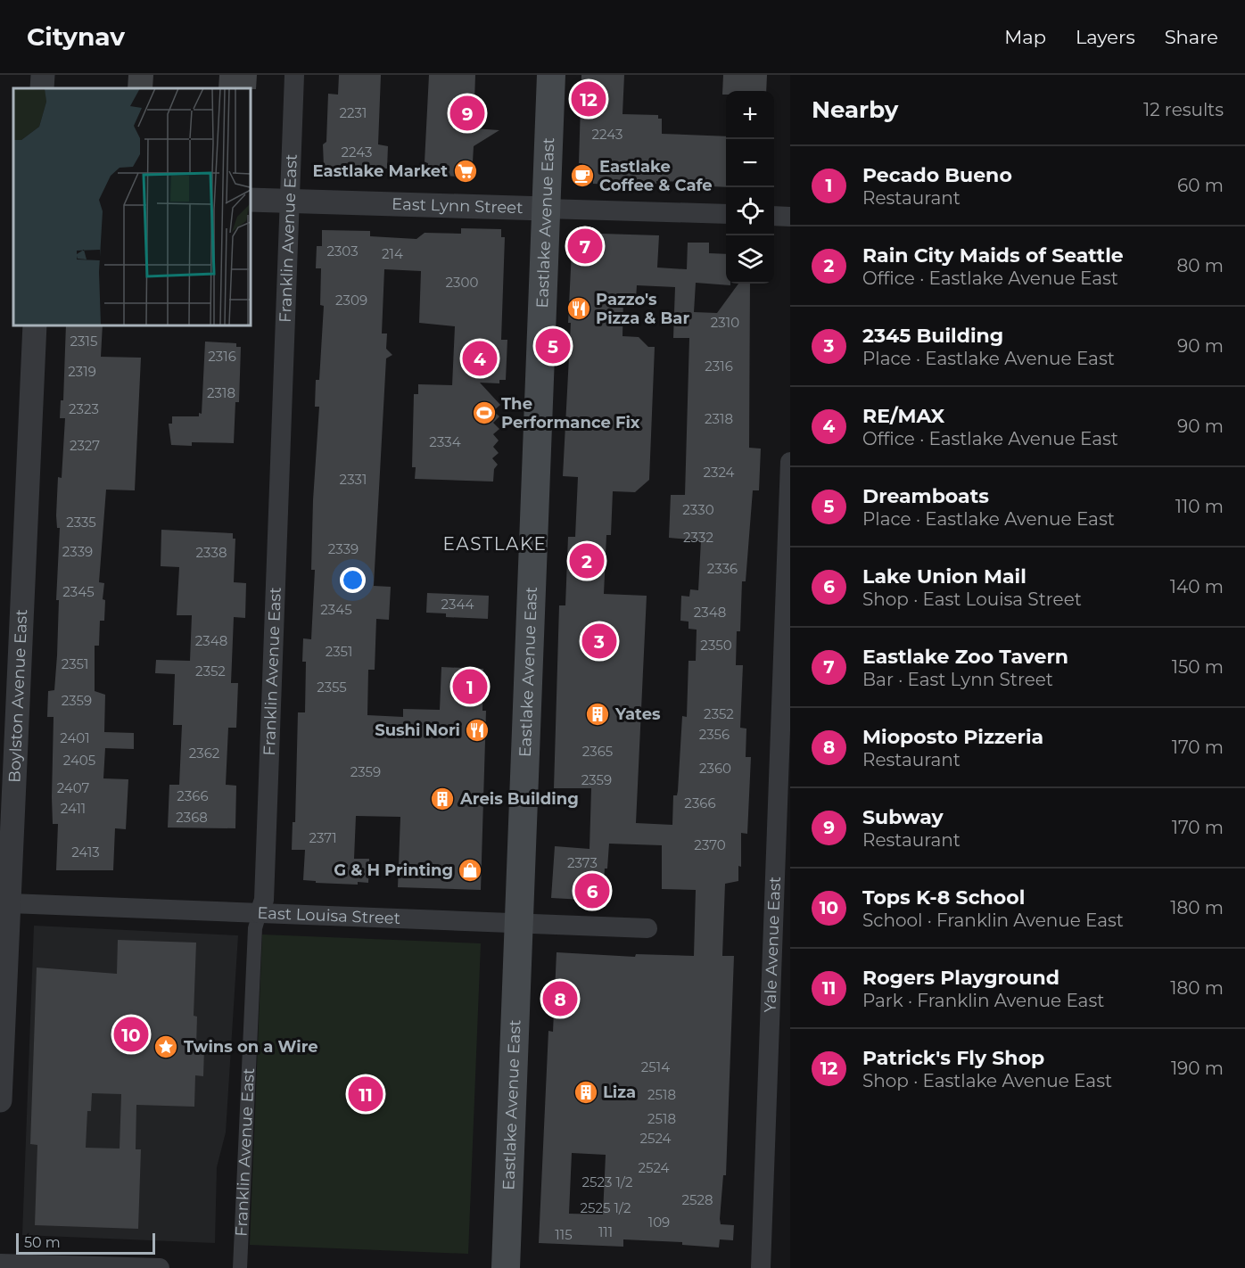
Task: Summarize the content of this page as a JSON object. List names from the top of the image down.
{
  "streets": {
    "main road": ["Eastlake Avenue East"],
    "street": [
      "East Lynn Street",
      "Franklin Avenue East",
      "Boylston Avenue East",
      "East Louisa Street",
      "Yale Avenue East"
    ]
  },
  "crossings": [
    ["East Lynn Street", "Eastlake Avenue East"],
    ["East Lynn Street", "Franklin Avenue East"],
    ["Eastlake Avenue East", "East Louisa Street"],
    ["Franklin Avenue East", "East Louisa Street"],
    ["Boylston Avenue East", "East Louisa Street"]
  ],
  "districts": ["EASTLAKE"],
  "places": {
    "supermarket": ["Eastlake Market"],
    "cafe": ["Eastlake Coffee & Cafe"],
    "restaurant": ["Pazzo's Pizza & Bar", "Sushi Nori"],
    "sports": ["The Performance Fix"],
    "building": ["Yates", "Areis Building", "Liza"],
    "shop": ["G & H Printing"],
    "place": ["Twins on a Wire"]
  },
  "house_numbers": [
    "2231",
    "2243",
    "2243",
    "2303",
    "214",
    "2300",
    "2309",
    "2310",
    "2315",
    "2316",
    "2316",
    "2319",
    "2318",
    "2323",
    "2318",
    "2334",
    "2327",
    "2324",
    "2331",
    "2330",
    "2335",
    "2332",
    "2339",
    "2339",
    "2338",
    "2336",
    "2345",
    "2344",
    "2345",
    "2348",
    "2348",
    "2350",
    "2351",
    "2351",
    "2352",
    "2355",
    "2359",
    "2352",
    "2356",
    "2401",
    "2365",
    "2362",
    "2405",
    "2360",
    "2359",
    "2359",
    "2407",
    "2366",
    "2366",
    "2411",
    "2368",
    "2371",
    "2370",
    "2413",
    "2373",
    "2514",
    "2518",
    "2518",
    "2524",
    "2524",
    "2523 1/2",
    "2528",
    "2525 1/2",
    "109",
    "111",
    "115"
  ],
  "scale_bar": "50 m",
  "page": {
    "header": "Citynav",
    "nav": ["Map", "Layers", "Share"],
    "heading": ["Nearby", "12 results"],
    "pins": [
      "12",
      "9",
      "7",
      "5",
      "4",
      "2",
      "3",
      "1",
      "6",
      "8",
      "10",
      "11"
    ],
    "map_buttons": ["+", "−"],
    "list": [
      {
        "mark": "1",
        "name": "Pecado Bueno",
        "note": "Restaurant",
        "value": "60 m"
      },
      {
        "mark": "2",
        "name": "Rain City Maids of Seattle",
        "note": "Office · Eastlake Avenue East",
        "value": "80 m"
      },
      {
        "mark": "3",
        "name": "2345 Building",
        "note": "Place · Eastlake Avenue East",
        "value": "90 m"
      },
      {
        "mark": "4",
        "name": "RE/MAX",
        "note": "Office · Eastlake Avenue East",
        "value": "90 m"
      },
      {
        "mark": "5",
        "name": "Dreamboats",
        "note": "Place · Eastlake Avenue East",
        "value": "110 m"
      },
      {
        "mark": "6",
        "name": "Lake Union Mail",
        "note": "Shop · East Louisa Street",
        "value": "140 m"
      },
      {
        "mark": "7",
        "name": "Eastlake Zoo Tavern",
        "note": "Bar · East Lynn Street",
        "value": "150 m"
      },
      {
        "mark": "8",
        "name": "Mioposto Pizzeria",
        "note": "Restaurant",
        "value": "170 m"
      },
      {
        "mark": "9",
        "name": "Subway",
        "note": "Restaurant",
        "value": "170 m"
      },
      {
        "mark": "10",
        "name": "Tops K-8 School",
        "note": "School · Franklin Avenue East",
        "value": "180 m"
      },
      {
        "mark": "11",
        "name": "Rogers Playground",
        "note": "Park · Franklin Avenue East",
        "value": "180 m"
      },
      {
        "mark": "12",
        "name": "Patrick's Fly Shop",
        "note": "Shop · Eastlake Avenue East",
        "value": "190 m"
      }
    ],
    "scale": "50 m"
  }
}
